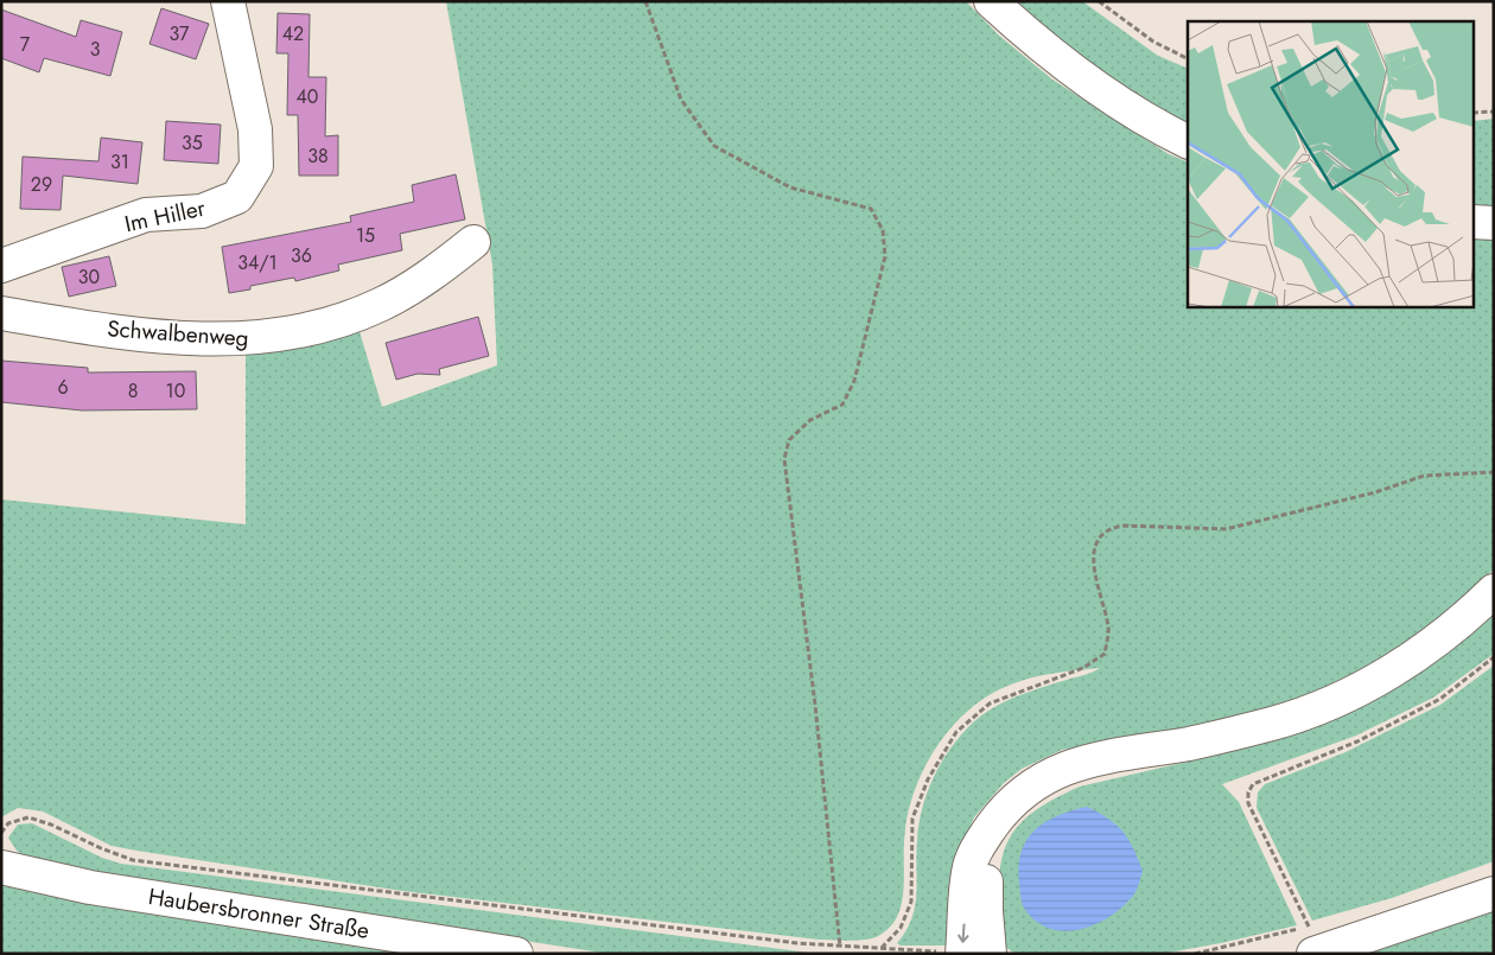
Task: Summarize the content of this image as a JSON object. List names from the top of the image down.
{
  "streets": {
    "main road": ["Im Hiller", "Schwalbenweg", "Haubersbronner Straße"]
  },
  "house_numbers": [
    "37",
    "42",
    "7",
    "3",
    "40",
    "35",
    "38",
    "31",
    "29",
    "15",
    "36",
    "34/1",
    "30",
    "6",
    "8",
    "10"
  ]
}
